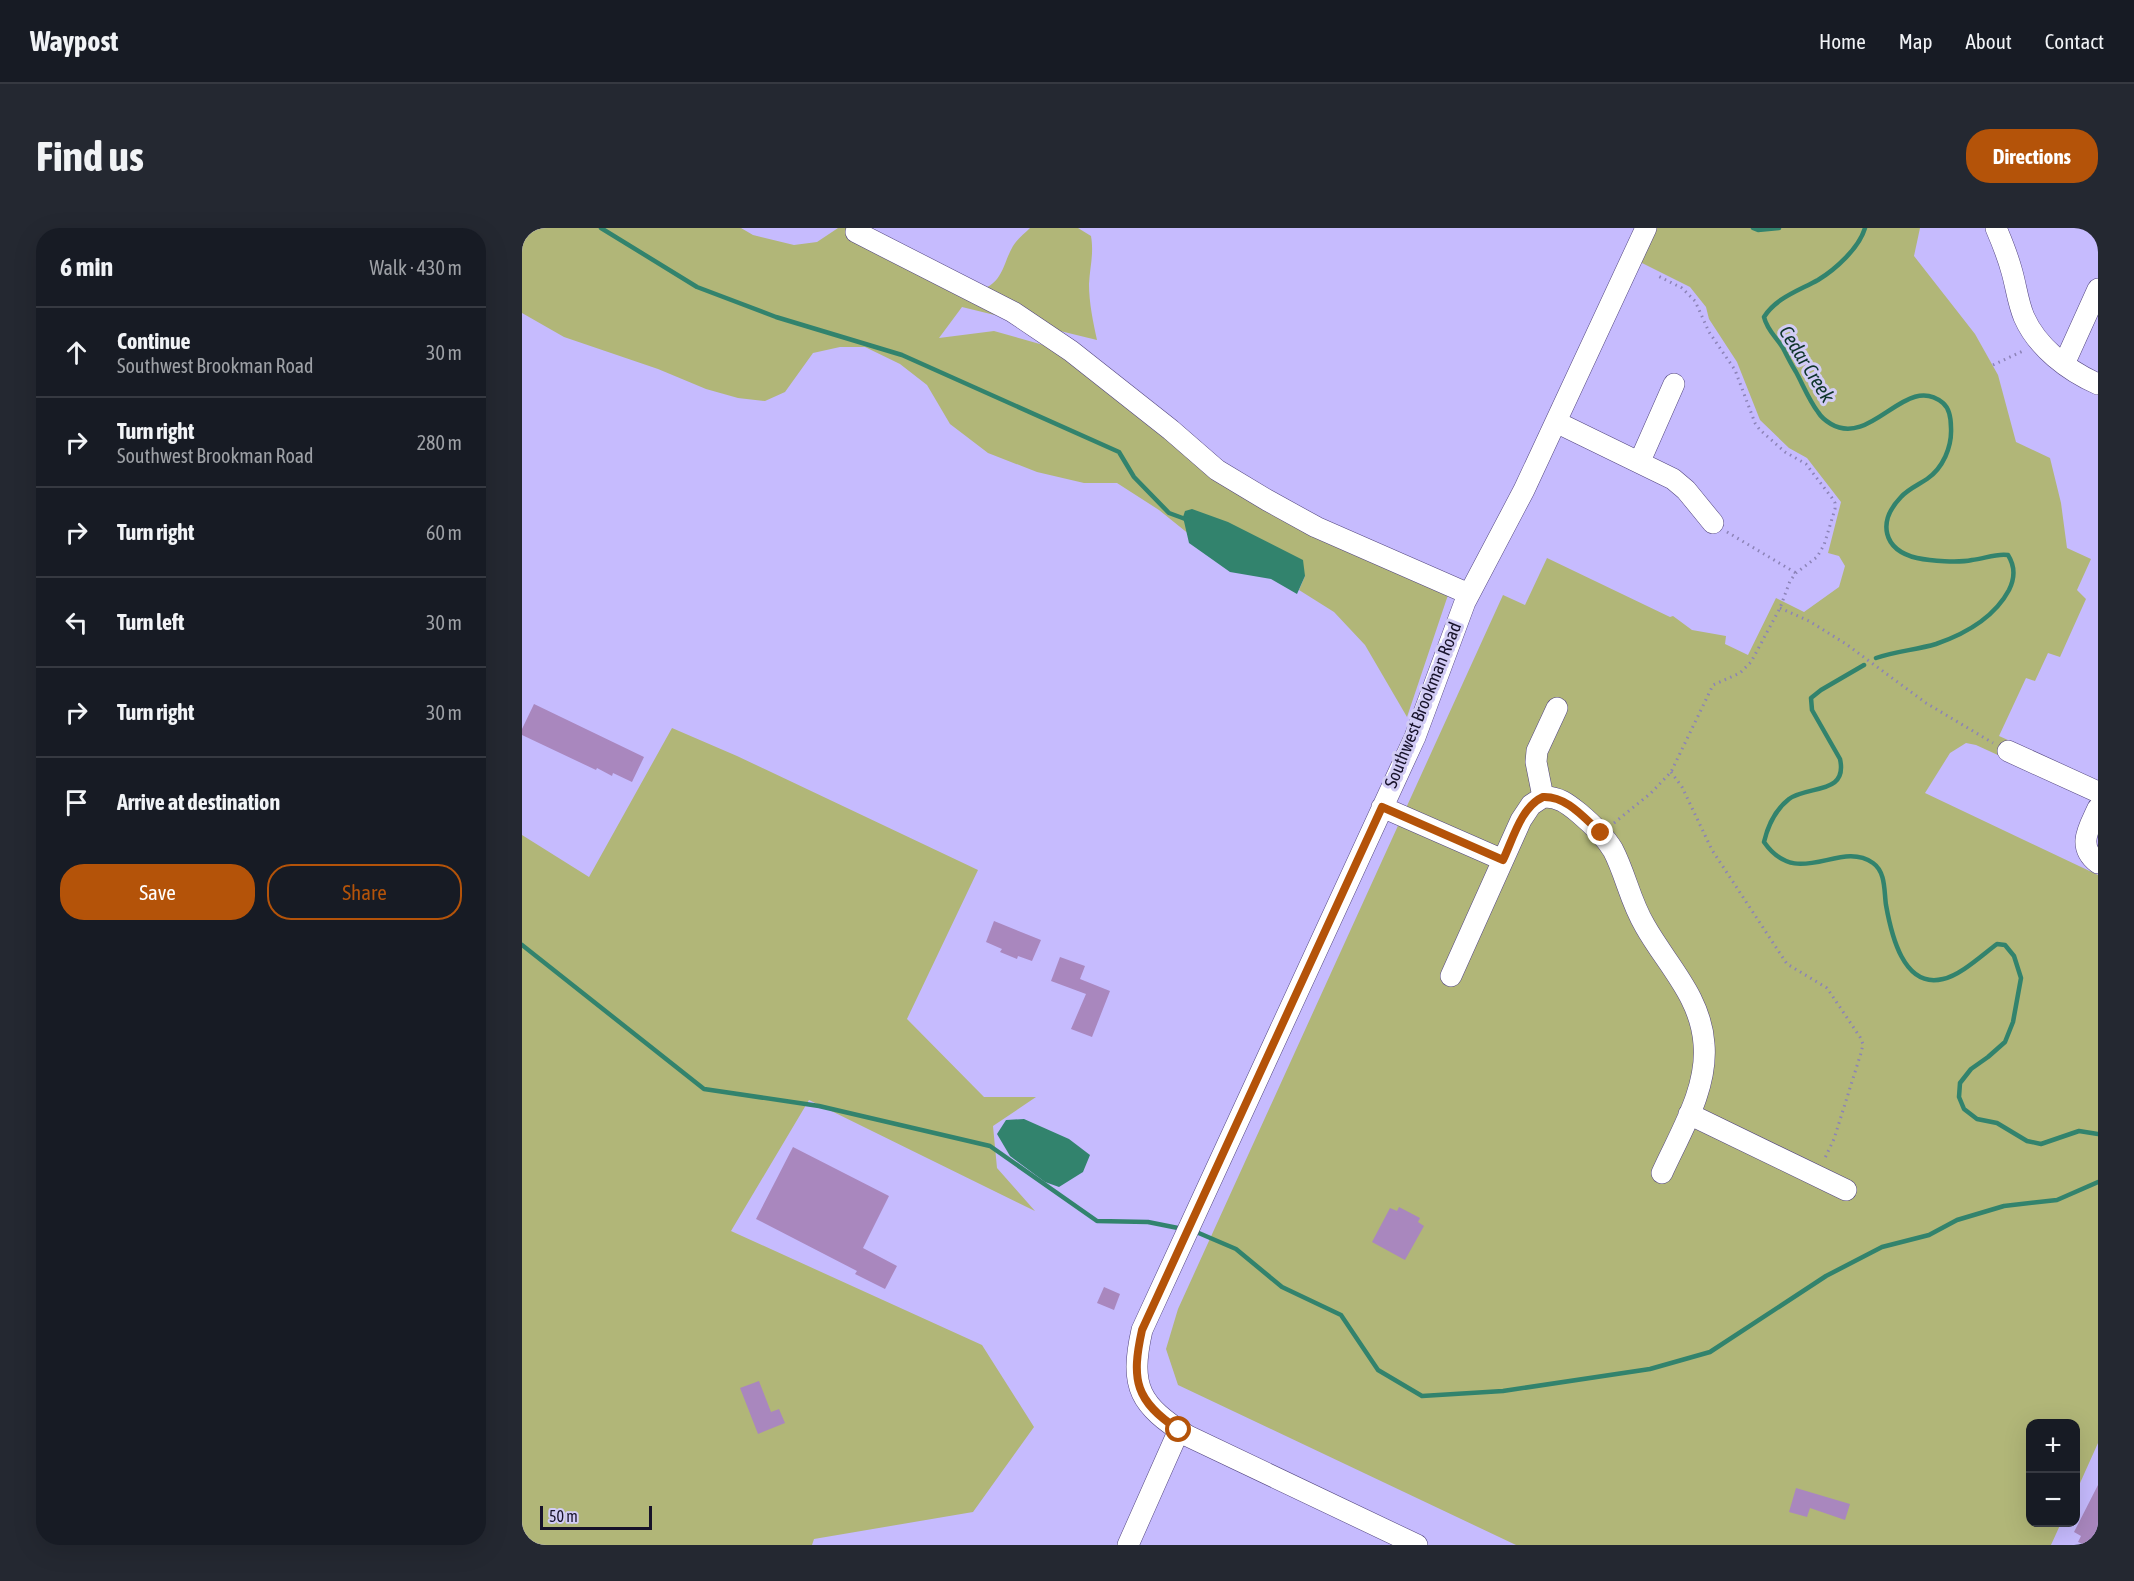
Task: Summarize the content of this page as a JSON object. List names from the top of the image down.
{
  "streets": {
    "street": ["Southwest Brookman Road"]
  },
  "water": ["Cedar Creek"],
  "scale_bar": "50 m",
  "page": {
    "header": "Waypost",
    "nav": [
      "Home",
      "Map",
      "About",
      "Contact"
    ],
    "buttons": [
      "Directions",
      ["Save", "Share"]
    ],
    "title": "Find us",
    "heading": ["6 min", "Walk · 430 m"],
    "list": [
      ["Continue", "Southwest Brookman Road", "30 m"],
      ["Turn right", "Southwest Brookman Road", "280 m"],
      ["Turn right", "60 m"],
      ["Turn left", "30 m"],
      ["Turn right", "30 m"],
      "Arrive at destination"
    ],
    "map_buttons": ["+", "−"],
    "scale": "50 m"
  }
}
